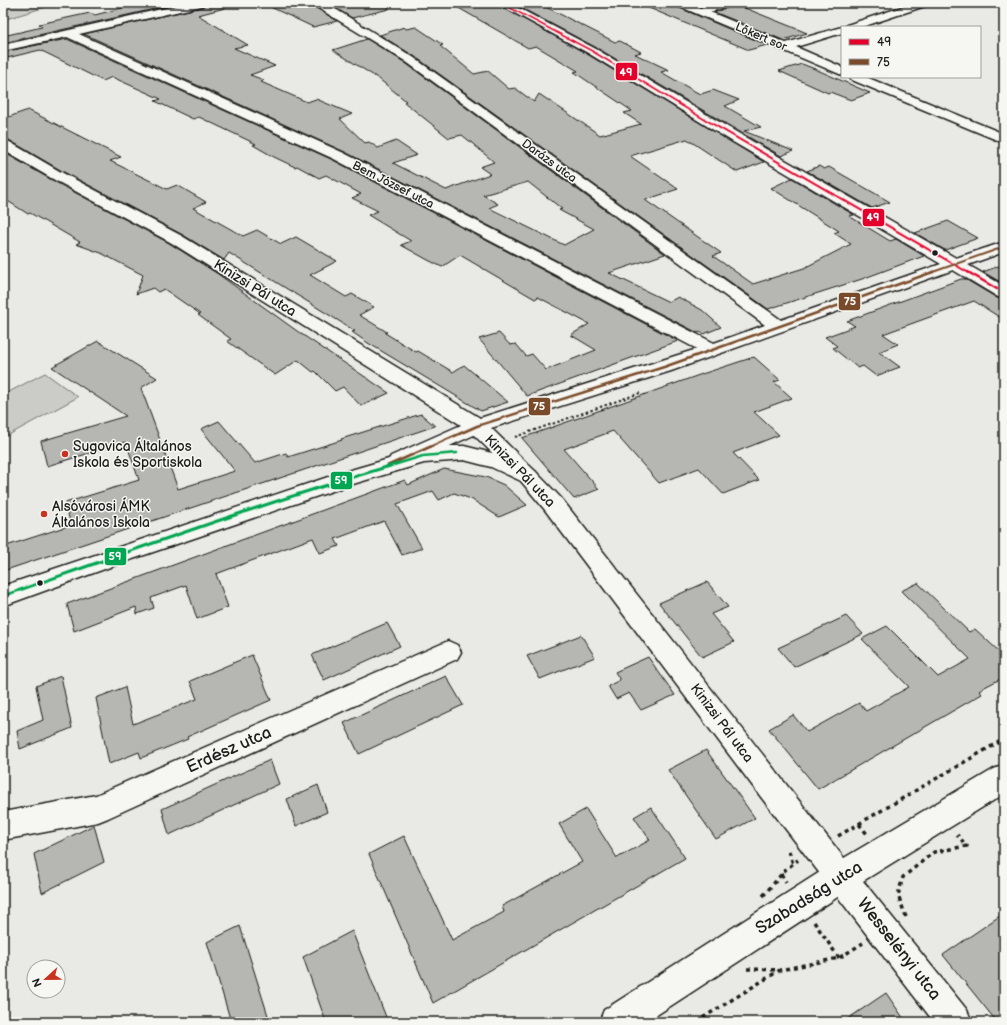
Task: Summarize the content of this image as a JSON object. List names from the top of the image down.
{
  "streets": {
    "street": [
      "Lőkert sor",
      "Darázs utca",
      "Bem József utca",
      "Kinizsi Pál utca",
      "Erdész utca",
      "Szabadság utca",
      "Wesselényi utca"
    ]
  },
  "crossings": [
    ["Kinizsi Pál utca", "Szabadság utca"],
    ["Kinizsi Pál utca", "Wesselényi utca"],
    ["Szabadság utca", "Wesselényi utca"]
  ],
  "places": ["Sugovica Általános Iskola és Sportiskola", "Alsóvárosi ÁMK Általános Iskola"],
  "lines": ["transit line 49", "transit line 75", "transit line 59"],
  "legend": ["49", "75"],
  "north": "left"
}
